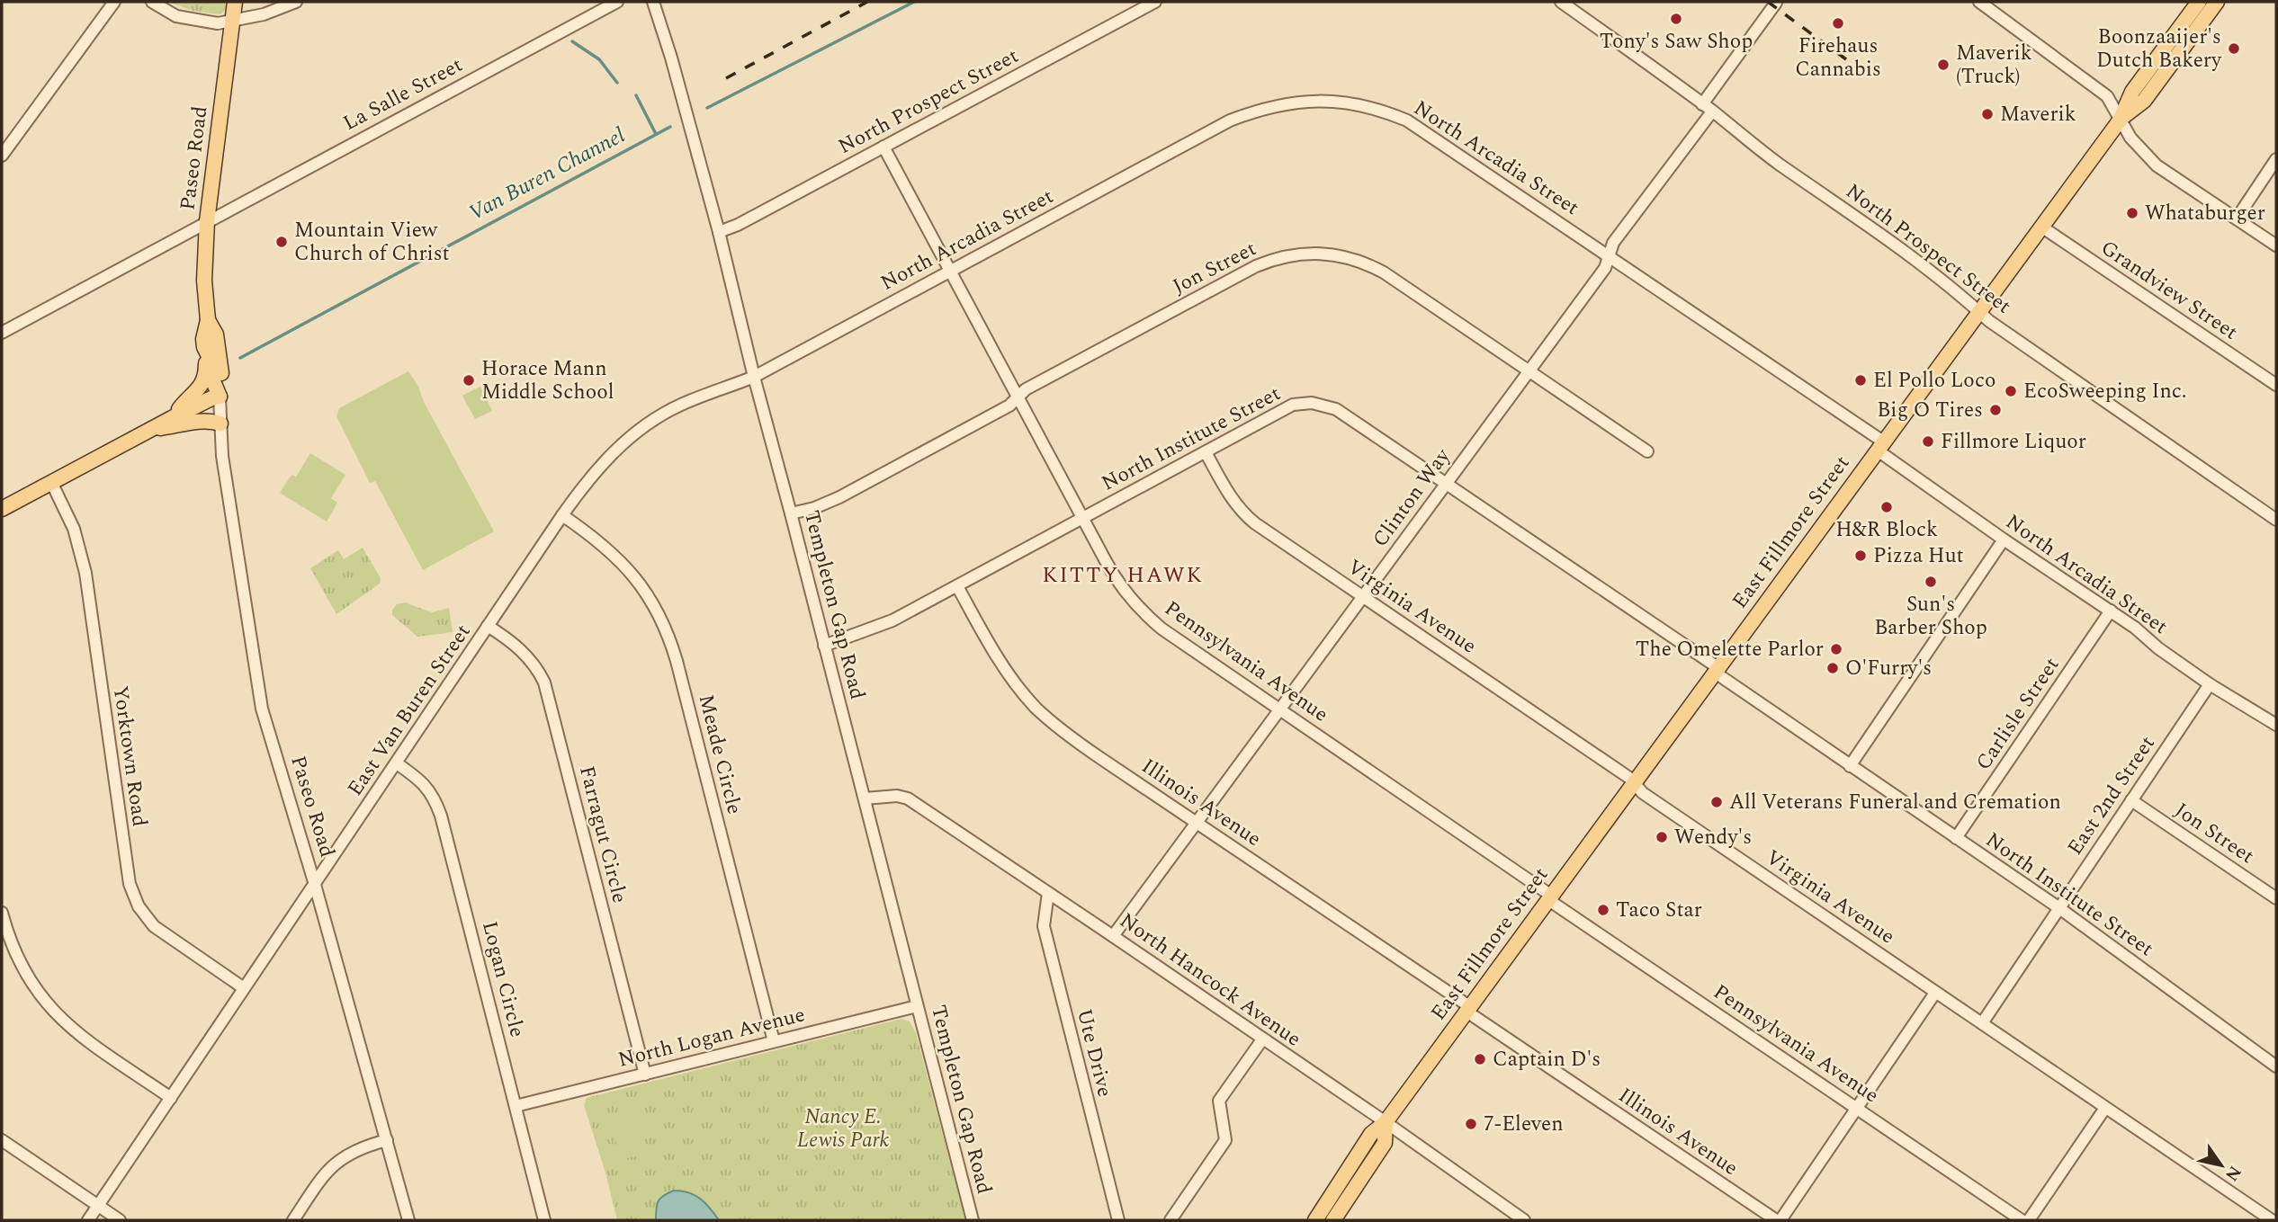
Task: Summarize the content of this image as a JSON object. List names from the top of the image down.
{
  "streets": {
    "main road": ["Paseo Road", "East Fillmore Street"],
    "street": [
      "La Salle Street",
      "North Prospect Street",
      "North Arcadia Street",
      "Jon Street",
      "Grandview Street",
      "North Institute Street",
      "Clinton Way",
      "Templeton Gap Road",
      "Virginia Avenue",
      "Pennsylvania Avenue",
      "East Van Buren Street",
      "Carlisle Street",
      "Meade Circle",
      "Yorktown Road",
      "East 2nd Street",
      "Illinois Avenue",
      "Farragut Circle",
      "Logan Circle",
      "North Hancock Avenue",
      "North Logan Avenue",
      "Ute Drive"
    ]
  },
  "crossings": [
    ["La Salle Street", "Paseo Road"],
    ["North Prospect Street", "Clinton Way"],
    ["North Prospect Street", "East Fillmore Street"],
    ["North Prospect Street", "Templeton Gap Road"],
    ["North Prospect Street", "Pennsylvania Avenue"],
    ["Paseo Road", "East Van Buren Street"],
    ["North Arcadia Street", "Clinton Way"],
    ["North Arcadia Street", "East Fillmore Street"],
    ["North Arcadia Street", "Templeton Gap Road"],
    ["North Arcadia Street", "Pennsylvania Avenue"],
    ["North Arcadia Street", "East Van Buren Street"],
    ["North Arcadia Street", "Carlisle Street"],
    ["North Arcadia Street", "East 2nd Street"],
    ["Jon Street", "Clinton Way"],
    ["Jon Street", "Templeton Gap Road"],
    ["Jon Street", "Pennsylvania Avenue"],
    ["Jon Street", "East 2nd Street"],
    ["Grandview Street", "East Fillmore Street"],
    ["North Institute Street", "Clinton Way"],
    ["North Institute Street", "East Fillmore Street"],
    ["North Institute Street", "Templeton Gap Road"],
    ["North Institute Street", "Virginia Avenue"],
    ["North Institute Street", "Pennsylvania Avenue"],
    ["North Institute Street", "Carlisle Street"],
    ["North Institute Street", "East 2nd Street"],
    ["North Institute Street", "Illinois Avenue"],
    ["Clinton Way", "Virginia Avenue"],
    ["Clinton Way", "Pennsylvania Avenue"],
    ["Clinton Way", "Illinois Avenue"],
    ["Clinton Way", "North Hancock Avenue"],
    ["East Fillmore Street", "Virginia Avenue"],
    ["East Fillmore Street", "Pennsylvania Avenue"],
    ["East Fillmore Street", "Illinois Avenue"],
    ["East Fillmore Street", "North Hancock Avenue"],
    ["Templeton Gap Road", "East Van Buren Street"],
    ["Templeton Gap Road", "North Hancock Avenue"],
    ["Templeton Gap Road", "North Logan Avenue"],
    ["Virginia Avenue", "East 2nd Street"],
    ["East Van Buren Street", "Meade Circle"],
    ["East Van Buren Street", "Yorktown Road"],
    ["East Van Buren Street", "Farragut Circle"],
    ["East Van Buren Street", "Logan Circle"],
    ["Meade Circle", "North Logan Avenue"],
    ["Farragut Circle", "North Logan Avenue"],
    ["Logan Circle", "North Logan Avenue"],
    ["North Hancock Avenue", "Ute Drive"]
  ],
  "districts": ["KITTY HAWK"],
  "water": ["Van Buren Channel"],
  "parks": ["Nancy E. Lewis Park"],
  "places": [
    "Tony's Saw Shop",
    "Firehaus Cannabis",
    "Boonzaaijer's Dutch Bakery",
    "Maverik (Truck)",
    "Maverik",
    "Whataburger",
    "Mountain View Church of Christ",
    "Horace Mann Middle School",
    "El Pollo Loco",
    "EcoSweeping Inc.",
    "Big O Tires",
    "Fillmore Liquor",
    "H&R Block",
    "Pizza Hut",
    "Sun's Barber Shop",
    "The Omelette Parlor",
    "O'Furry's",
    "All Veterans Funeral and Cremation",
    "Wendy's",
    "Taco Star",
    "Captain D's",
    "7-Eleven"
  ],
  "north": "bottom right"
}
